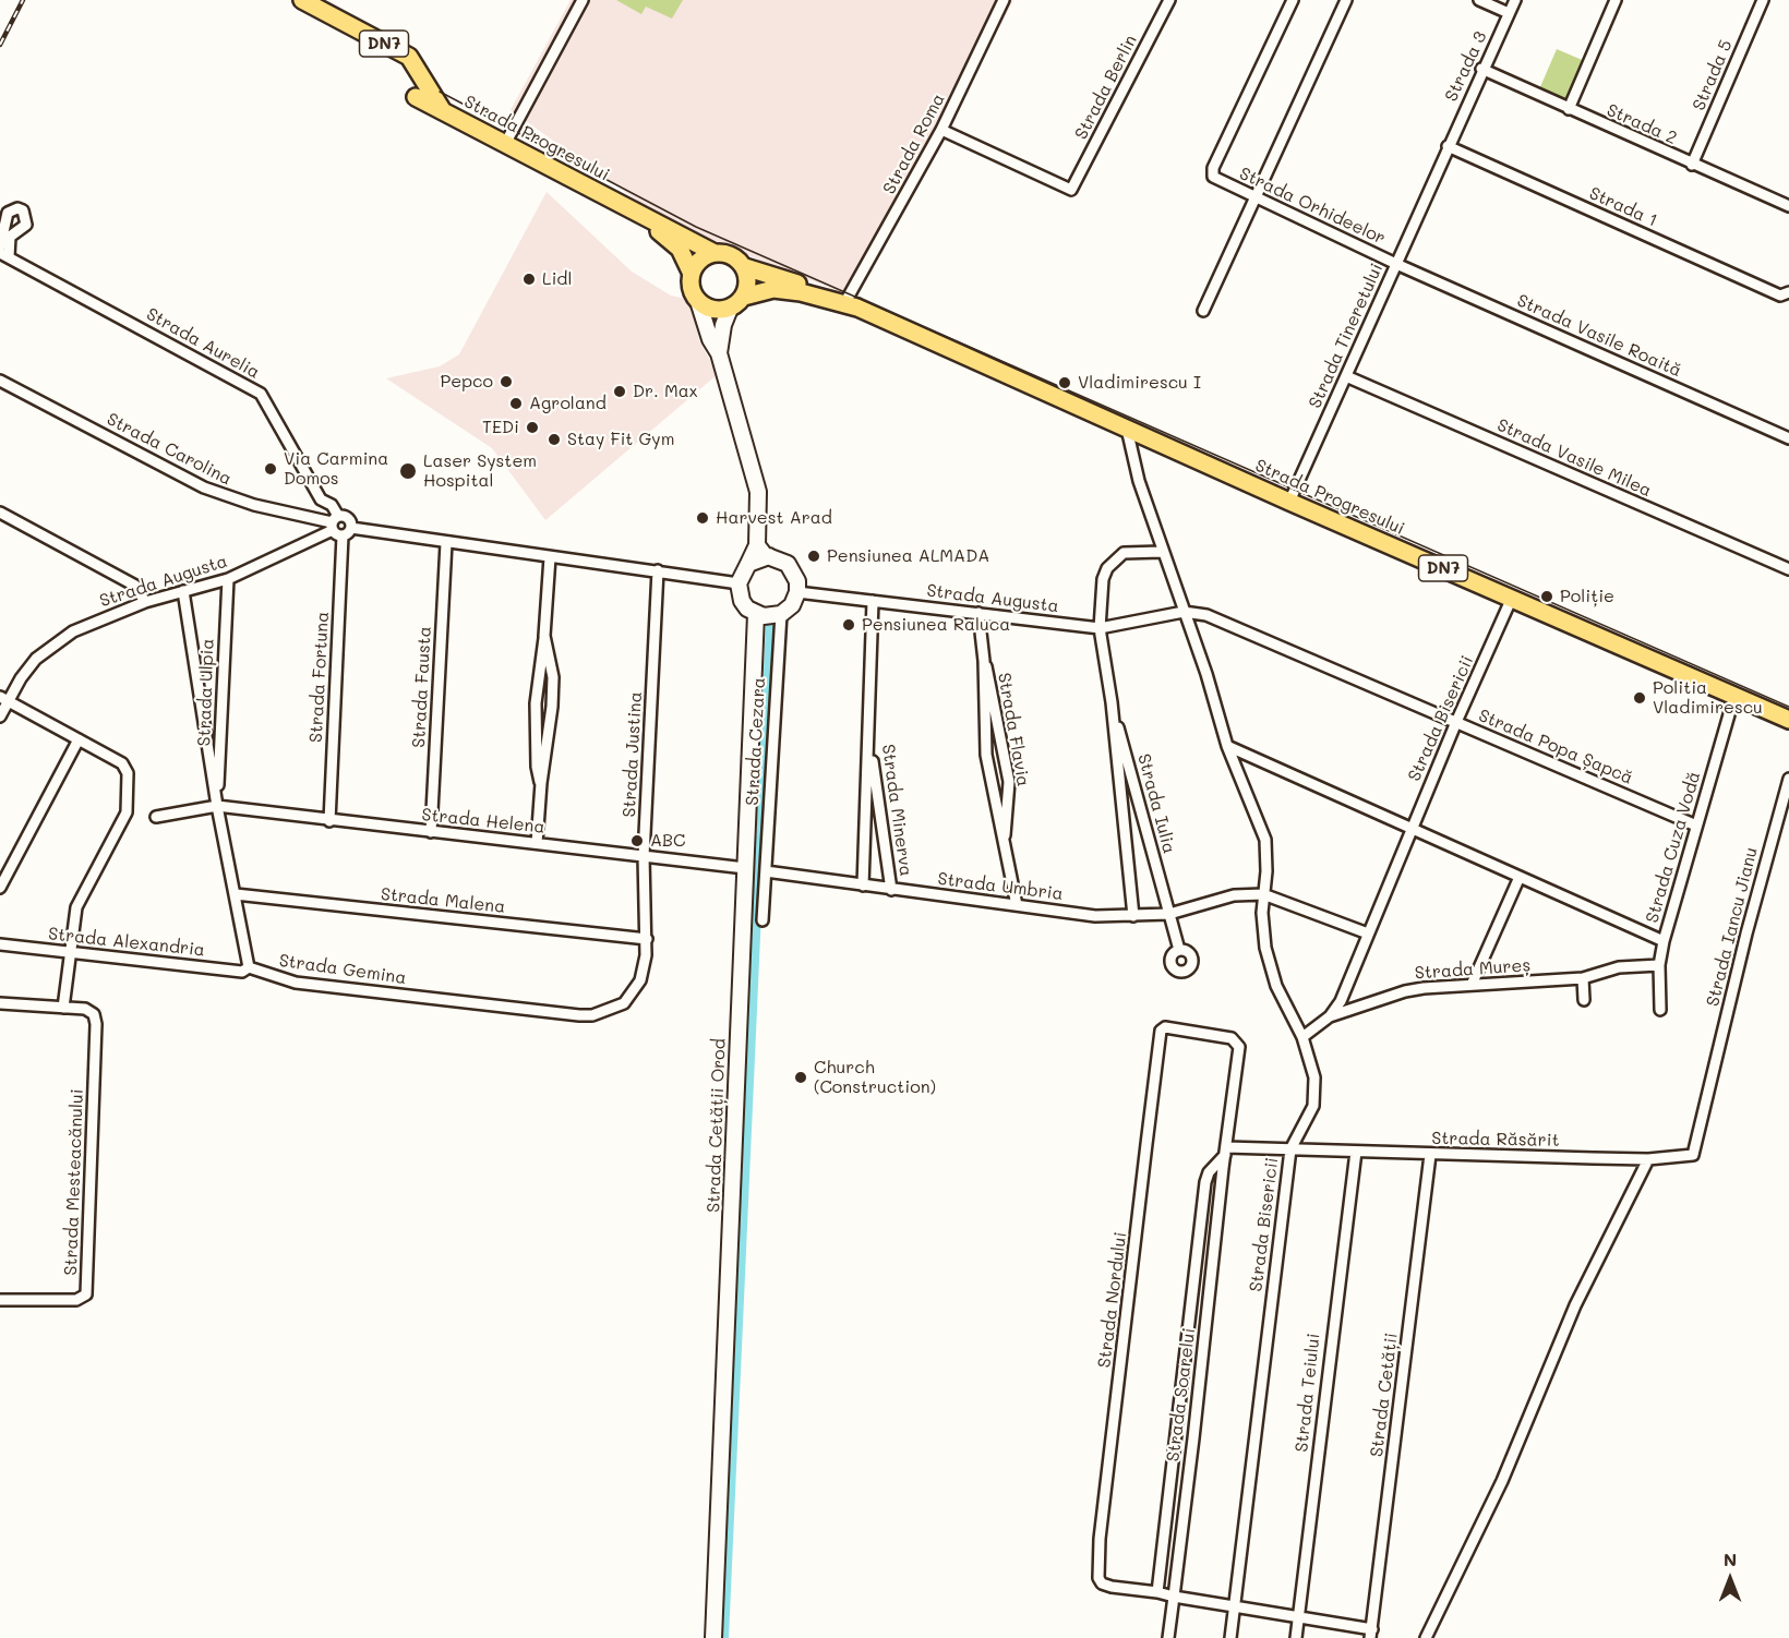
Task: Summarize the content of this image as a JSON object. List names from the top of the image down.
{
  "streets": {
    "main road": ["DN7", "Strada Progresului"],
    "street": [
      "Strada 3",
      "Strada 5",
      "Strada Berlin",
      "Strada 2",
      "Strada Roma",
      "Strada Orhideelor",
      "Strada 1",
      "Strada Tineretului",
      "Strada Vasile Roaită",
      "Strada Aurelia",
      "Strada Carolina",
      "Strada Vasile Milea",
      "Strada Augusta",
      "Strada Fortuna",
      "Strada Fausta",
      "Strada Ulpia",
      "Strada Bisericii",
      "Strada Flavia",
      "Strada Cezara",
      "Strada Popa Șapcă",
      "Strada Justina",
      "Strada Iulia",
      "Strada Minerva",
      "Strada Helena",
      "Strada Cuza Vodă",
      "Strada Umbria",
      "Strada Malena",
      "Strada Iancu Jianu",
      "Strada Alexandria",
      "Strada Gemina",
      "Strada Mureș",
      "Strada Cetății Orod",
      "Strada Răsărit",
      "Strada Mesteacănului",
      "Strada Nordului",
      "Strada Teiului",
      "Strada Soarelui",
      "Strada Cetății"
    ]
  },
  "crossings": [
    ["DN7", "Strada Progresului"],
    ["Strada 3", "Strada 2"],
    ["Strada 3", "Strada 1"],
    ["Strada 3", "Strada Tineretului"],
    ["Strada 5", "Strada 2"],
    ["Strada Berlin", "Strada Roma"],
    ["Strada Progresului", "Strada Roma"],
    ["Strada Progresului", "Strada Tineretului"],
    ["Strada Progresului", "Strada Bisericii"],
    ["Strada Progresului", "Strada Cuza Vodă"],
    ["Strada Orhideelor", "Strada Tineretului"],
    ["Strada Orhideelor", "Strada Vasile Roaită"],
    ["Strada 1", "Strada Tineretului"],
    ["Strada Tineretului", "Strada Vasile Roaită"],
    ["Strada Tineretului", "Strada Vasile Milea"],
    ["Strada Aurelia", "Strada Carolina"],
    ["Strada Aurelia", "Strada Augusta"],
    ["Strada Aurelia", "Strada Fortuna"],
    ["Strada Carolina", "Strada Augusta"],
    ["Strada Carolina", "Strada Fortuna"],
    ["Strada Augusta", "Strada Fortuna"],
    ["Strada Augusta", "Strada Ulpia"],
    ["Strada Augusta", "Strada Flavia"],
    ["Strada Augusta", "Strada Cezara"],
    ["Strada Augusta", "Strada Popa Șapcă"],
    ["Strada Augusta", "Strada Iulia"],
    ["Strada Augusta", "Strada Minerva"],
    ["Strada Augusta", "Strada Cetății Orod"],
    ["Strada Fortuna", "Strada Helena"],
    ["Strada Fausta", "Strada Helena"],
    ["Strada Ulpia", "Strada Helena"],
    ["Strada Bisericii", "Strada Popa Șapcă"],
    ["Strada Bisericii", "Strada Mureș"],
    ["Strada Bisericii", "Strada Răsărit"],
    ["Strada Bisericii", "Strada Nordului"],
    ["Strada Flavia", "Strada Umbria"],
    ["Strada Cezara", "Strada Cetății Orod"],
    ["Strada Popa Șapcă", "Strada Cuza Vodă"],
    ["Strada Justina", "Strada Helena"],
    ["Strada Justina", "Strada Malena"],
    ["Strada Justina", "Strada Gemina"],
    ["Strada Iulia", "Strada Umbria"],
    ["Strada Minerva", "Strada Umbria"],
    ["Strada Helena", "Strada Cetății Orod"],
    ["Strada Cuza Vodă", "Strada Mureș"],
    ["Strada Malena", "Strada Gemina"],
    ["Strada Iancu Jianu", "Strada Răsărit"],
    ["Strada Alexandria", "Strada Gemina"],
    ["Strada Răsărit", "Strada Teiului"],
    ["Strada Răsărit", "Strada Soarelui"],
    ["Strada Răsărit", "Strada Cetății"],
    ["Strada Nordului", "Strada Teiului"],
    ["Strada Nordului", "Strada Soarelui"],
    ["Strada Nordului", "Strada Cetății"]
  ],
  "places": [
    "Lidl",
    "Pepco",
    "Vladimirescu I",
    "Dr. Max",
    "Agroland",
    "TEDi",
    "Stay Fit Gym",
    "Via Carmina Domos",
    "Laser System Hospital",
    "Harvest Arad",
    "Pensiunea ALMADA",
    "Poliție",
    "Pensiunea Raluca",
    "Politia Vladimirescu",
    "ABC",
    "Church (Construction)"
  ],
  "north": "top"
}
